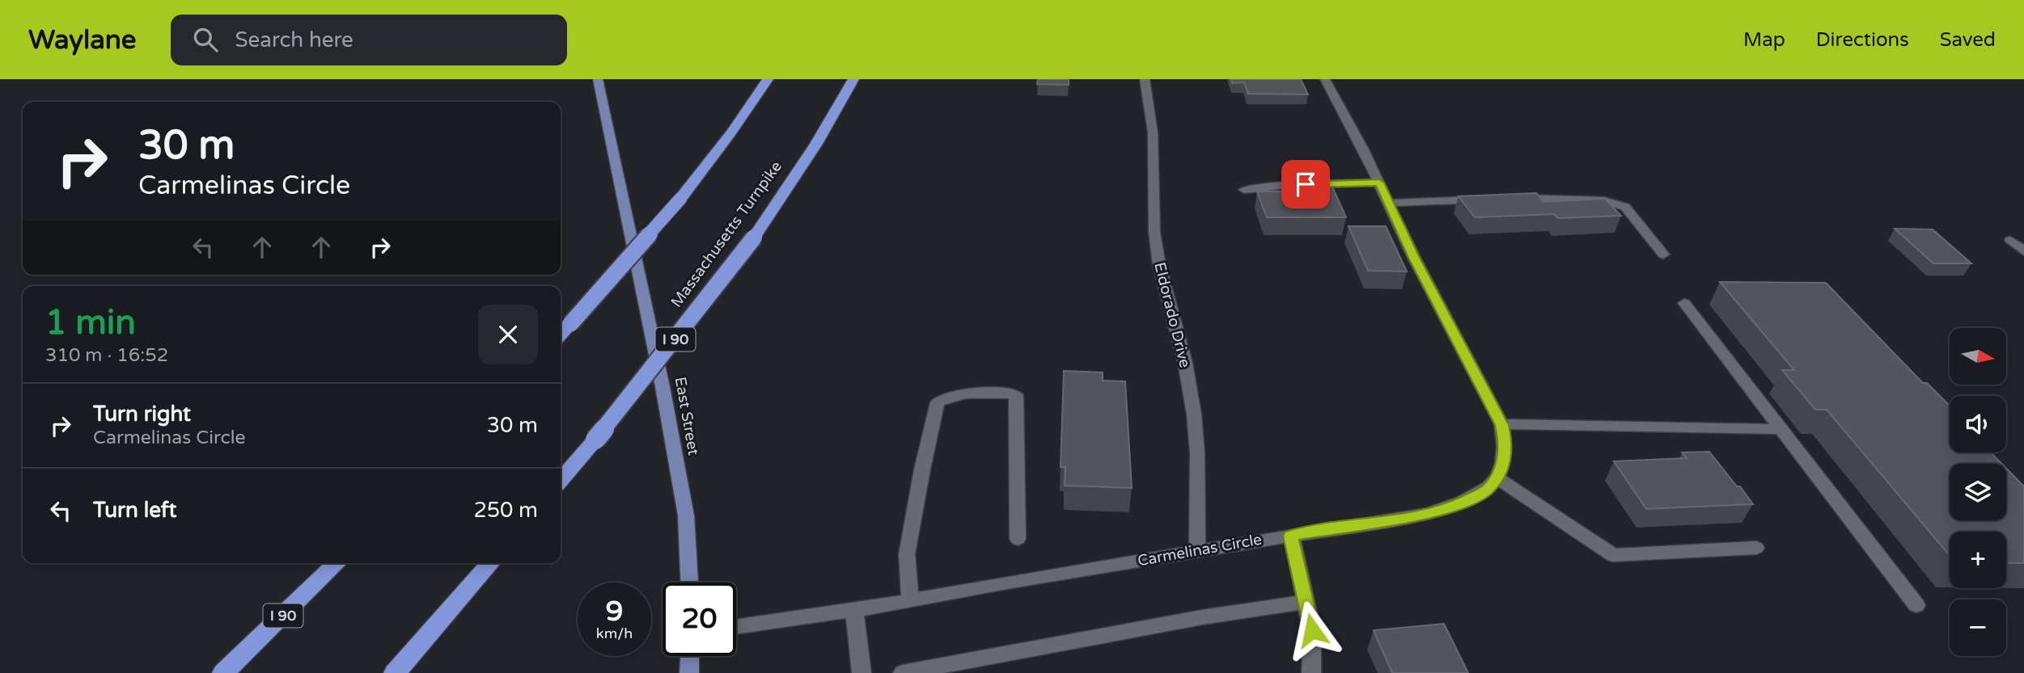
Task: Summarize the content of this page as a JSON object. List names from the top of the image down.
{
  "streets": {
    "highway": ["Massachusetts Turnpike", "I 90"],
    "main road": ["East Street"],
    "street": ["Eldorado Drive", "Carmelinas Circle"]
  },
  "crossings": [
    ["Eldorado Drive", "Carmelinas Circle"]
  ],
  "north": "right",
  "page": {
    "header": "Waylane",
    "search": "Search here",
    "nav": ["Map", "Directions", "Saved"],
    "turn": ["30 m", "Carmelinas Circle"],
    "heading": ["1 min", "310 m · 16:52"],
    "map_buttons": ["+", "−"],
    "list": [
      {
        "name": "Turn right",
        "note": "Carmelinas Circle",
        "value": "30 m"
      },
      {
        "name": "Turn left",
        "value": "250 m"
      }
    ],
    "speed": "9 km/h",
    "limit": "20"
  }
}
